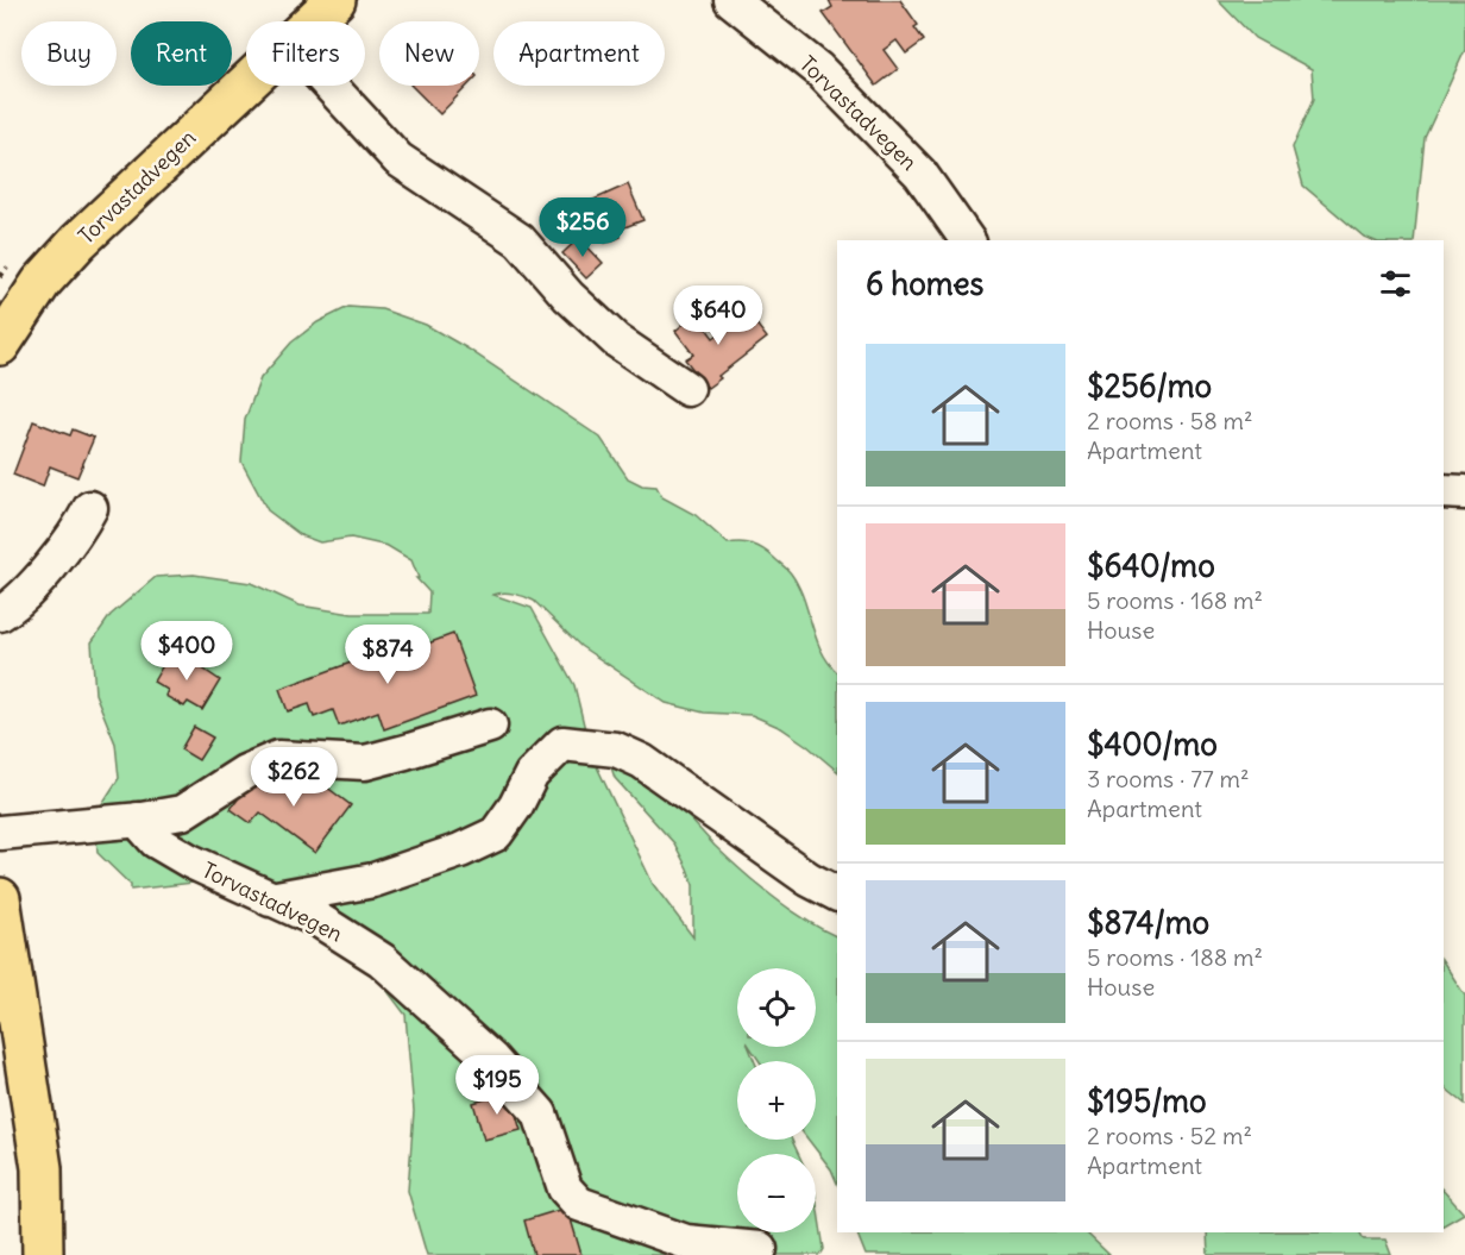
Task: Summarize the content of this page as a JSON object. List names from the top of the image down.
{
  "streets": {
    "main road": ["Torvastadvegen"]
  },
  "page": {
    "chip": [
      "Buy",
      "Rent",
      "Filters",
      "New",
      "Apartment"
    ],
    "price": [
      "$256",
      "$640",
      "$400",
      "$874",
      "$262",
      "$195"
    ],
    "heading": "6 homes",
    "list": [
      {
        "name": "$256/mo",
        "note": "2 rooms · 58 m² · Apartment"
      },
      {
        "name": "$640/mo",
        "note": "5 rooms · 168 m² · House"
      },
      {
        "name": "$400/mo",
        "note": "3 rooms · 77 m² · Apartment"
      },
      {
        "name": "$874/mo",
        "note": "5 rooms · 188 m² · House"
      },
      {
        "name": "$195/mo",
        "note": "2 rooms · 52 m² · Apartment"
      }
    ],
    "map_buttons": ["+", "−"]
  }
}
